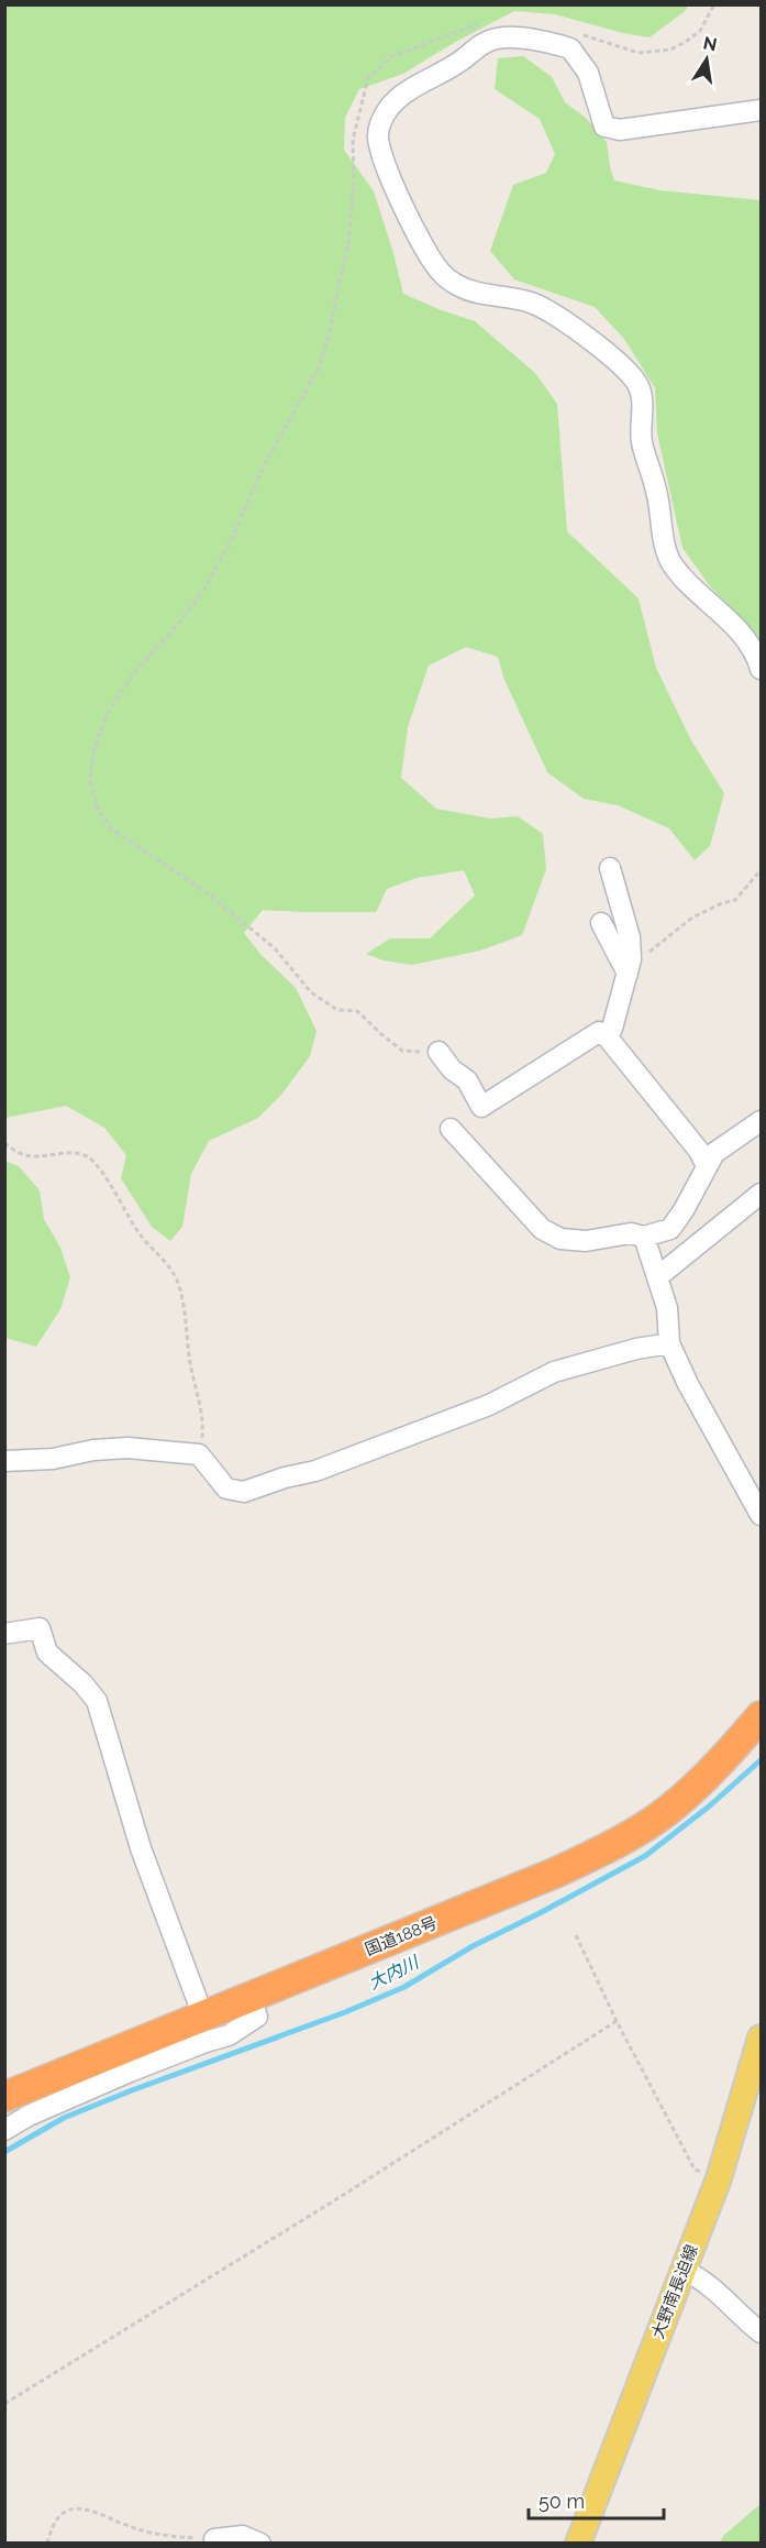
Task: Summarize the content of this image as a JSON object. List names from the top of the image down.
{
  "streets": {
    "highway": ["国道188号"],
    "main road": ["大野南長迫線"]
  },
  "water": ["大内川"],
  "scale_bar": "50 m",
  "north": "top"
}
